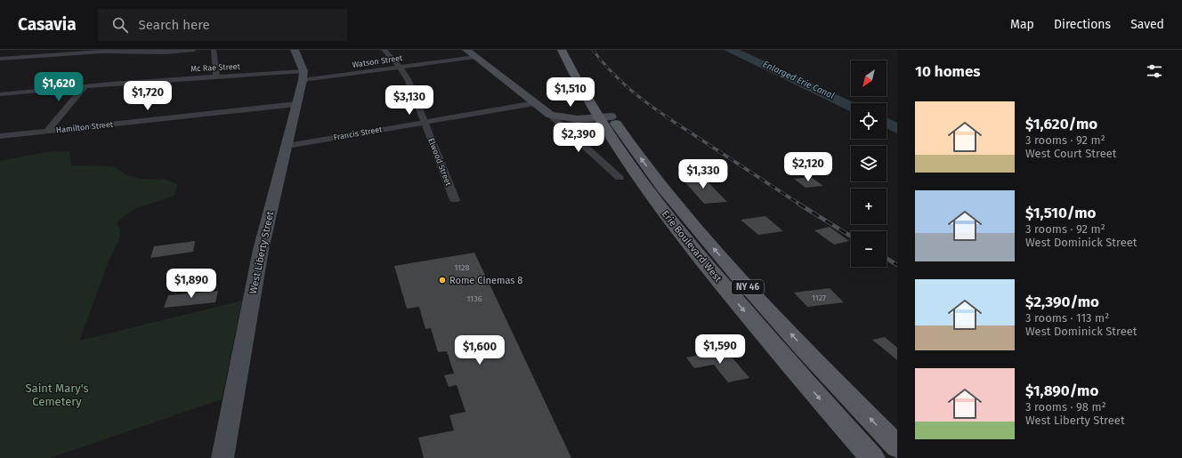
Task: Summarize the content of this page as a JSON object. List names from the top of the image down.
{
  "streets": {
    "main road": ["Erie Boulevard West", "NY 46"],
    "street": [
      "Watson Street",
      "Mc Rae Street",
      "Hamilton Street",
      "Francis Street",
      "Elwood Street",
      "West Liberty Street"
    ]
  },
  "crossings": [
    ["Watson Street", "Mc Rae Street"],
    ["Watson Street", "Elwood Street"],
    ["Watson Street", "West Liberty Street"],
    ["Mc Rae Street", "West Liberty Street"],
    ["Hamilton Street", "West Liberty Street"],
    ["Francis Street", "Elwood Street"],
    ["Francis Street", "West Liberty Street"]
  ],
  "water": ["Enlarged Erie Canal"],
  "parks": ["Saint Mary's Cemetery"],
  "places": ["Rome Cinemas 8"],
  "house_numbers": ["1128", "1127", "1136"],
  "north": "bottom left",
  "page": {
    "header": "Casavia",
    "search": "Search here",
    "nav": ["Map", "Directions", "Saved"],
    "heading": "10 homes",
    "map_buttons": ["+", "−"],
    "price": [
      "$1,620",
      "$1,510",
      "$1,720",
      "$3,130",
      "$2,390",
      "$2,120",
      "$1,330",
      "$1,890",
      "$1,590",
      "$1,600"
    ],
    "list": [
      {
        "name": "$1,620/mo",
        "note": "3 rooms · 92 m² · West Court Street"
      },
      {
        "name": "$1,510/mo",
        "note": "3 rooms · 92 m² · West Dominick Street"
      },
      {
        "name": "$2,390/mo",
        "note": "3 rooms · 113 m² · West Dominick Street"
      },
      {
        "name": "$1,890/mo",
        "note": "3 rooms · 98 m² · West Liberty Street"
      }
    ]
  }
}
